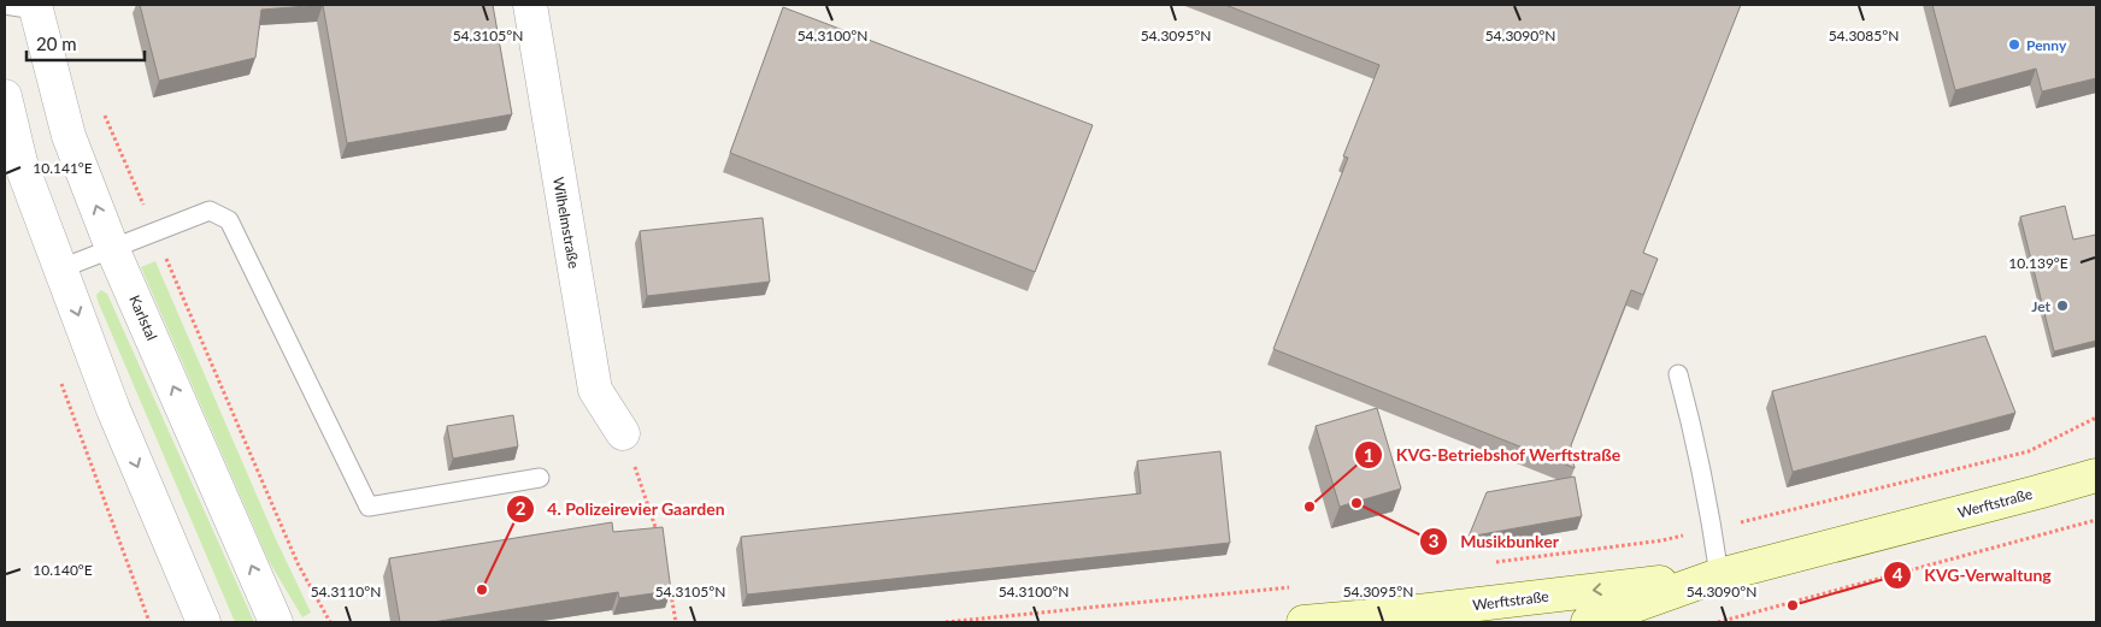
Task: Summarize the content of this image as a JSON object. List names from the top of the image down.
{
  "streets": {
    "main road": ["Werftstraße"],
    "street": ["Wilhelmstraße", "Karlstal"]
  },
  "places": [
    "Penny",
    "Jet",
    "Musikbunker",
    "KVG-Betriebshof Werftstraße",
    "4. Polizeirevier Gaarden",
    "KVG-Verwaltung"
  ],
  "scale_bar": "20 m",
  "coordinates": [
    "54.3105°N",
    "54.3100°N",
    "54.3095°N",
    "54.3090°N",
    "54.3085°N",
    "10.141°E",
    "10.139°E",
    "10.140°E",
    "54.3110°N"
  ]
}
